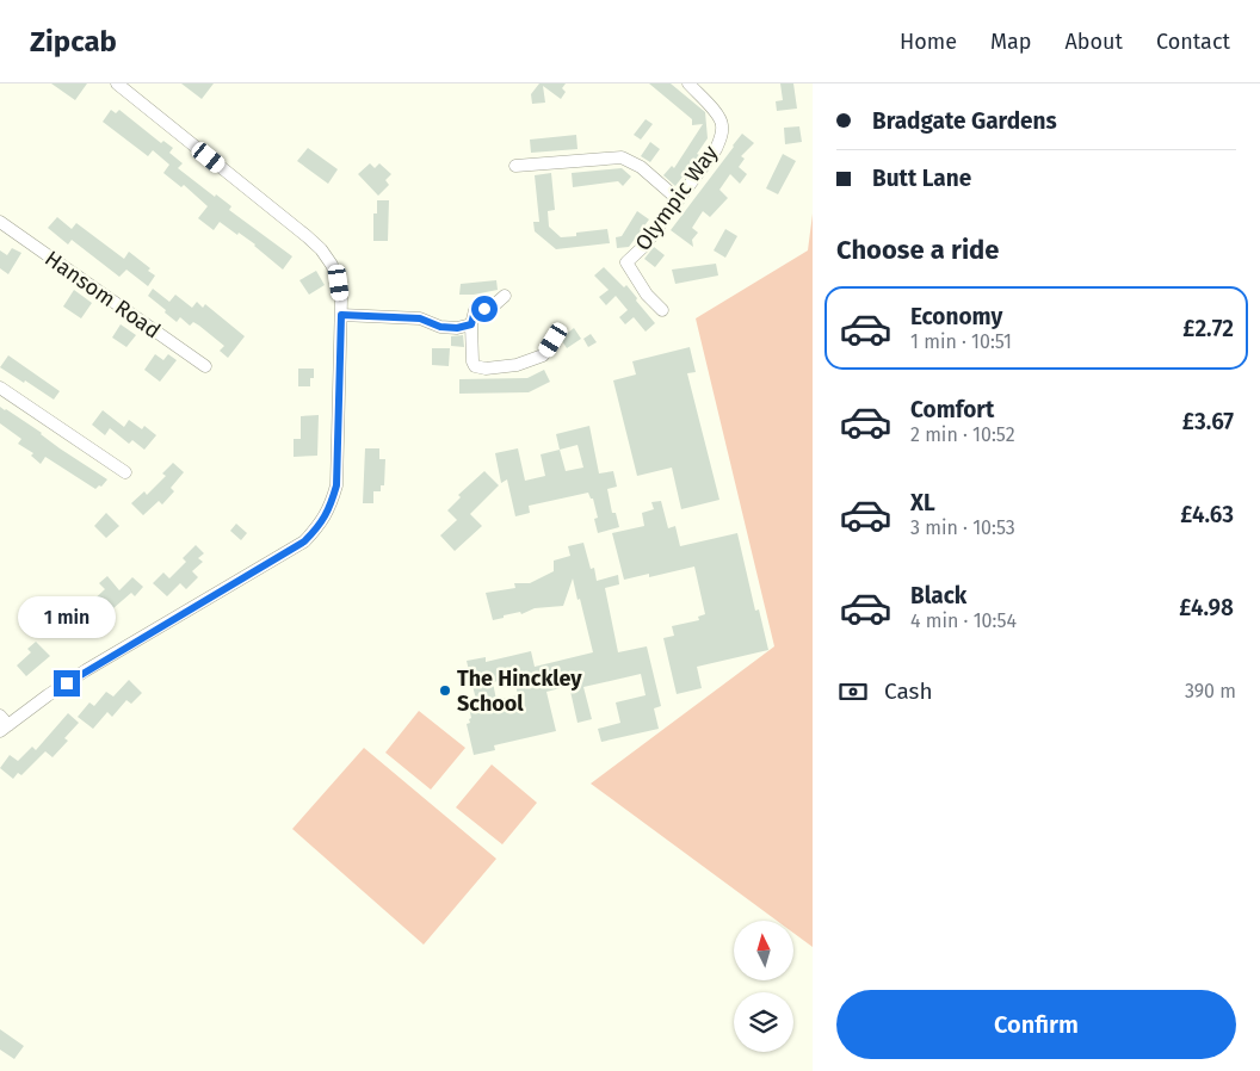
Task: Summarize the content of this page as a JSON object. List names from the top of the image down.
{
  "streets": {
    "street": ["Olympic Way", "Hansom Road"]
  },
  "places": ["The Hinckley School"],
  "north": "top",
  "page": {
    "header": "Zipcab",
    "nav": [
      "Home",
      "Map",
      "About",
      "Contact"
    ],
    "banner": ["Bradgate Gardens", "Butt Lane"],
    "heading": "Choose a ride",
    "list": [
      {
        "name": "Economy",
        "note": "1 min · 10:51",
        "value": "£2.72"
      },
      {
        "name": "Comfort",
        "note": "2 min · 10:52",
        "value": "£3.67"
      },
      {
        "name": "XL",
        "note": "3 min · 10:53",
        "value": "£4.63"
      },
      {
        "name": "Black",
        "note": "4 min · 10:54",
        "value": "£4.98"
      }
    ],
    "bubble": "1 min",
    "pay": ["Cash", "390 m"],
    "buttons": "Confirm"
  }
}
